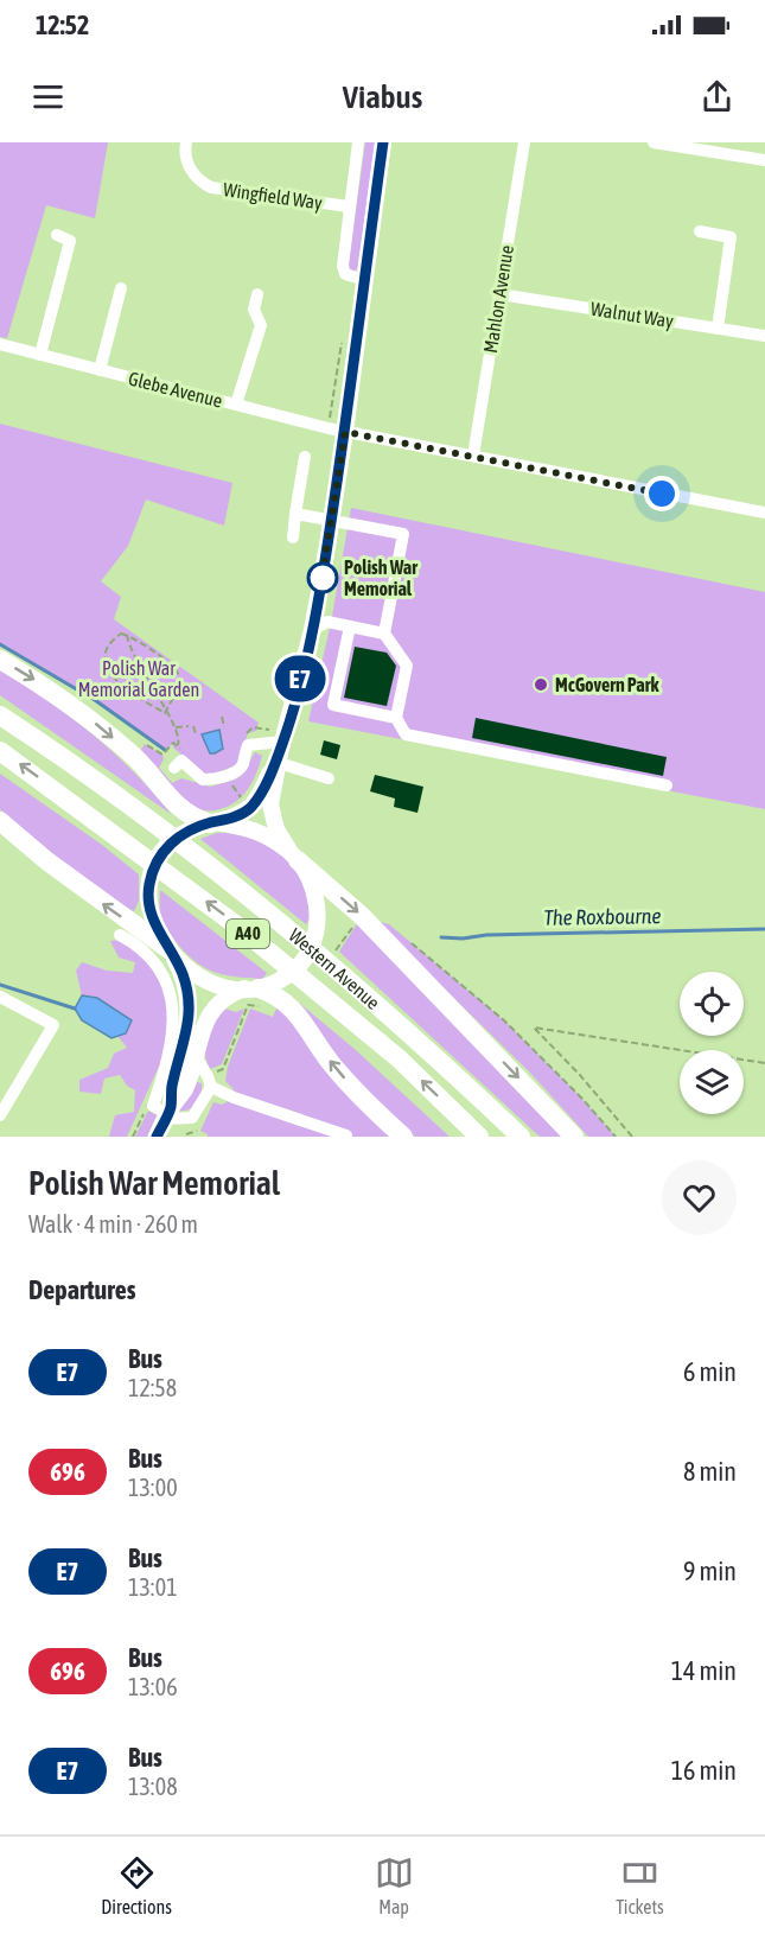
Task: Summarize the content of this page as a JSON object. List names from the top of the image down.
{
  "streets": {
    "highway": ["A40", "Western Avenue"],
    "street": [
      "Wingfield Way",
      "Mahlon Avenue",
      "Walnut Way",
      "Glebe Avenue"
    ]
  },
  "crossings": [
    ["Mahlon Avenue", "Walnut Way"],
    ["Mahlon Avenue", "Glebe Avenue"]
  ],
  "water": ["The Roxbourne"],
  "parks": ["Polish War Memorial Garden"],
  "places": ["Polish War Memorial", "McGovern Park"],
  "lines": ["bus line E7"],
  "page": {
    "status": "12:52",
    "header": "Viabus",
    "on_map": "E7",
    "heading": [
      ["Polish War Memorial", "Walk · 4 min · 260 m"],
      "Departures"
    ],
    "list": [
      {
        "mark": "E7",
        "name": "Bus",
        "note": "12:58",
        "value": "6 min"
      },
      {
        "mark": "696",
        "name": "Bus",
        "note": "13:00",
        "value": "8 min"
      },
      {
        "mark": "E7",
        "name": "Bus",
        "note": "13:01",
        "value": "9 min"
      },
      {
        "mark": "696",
        "name": "Bus",
        "note": "13:06",
        "value": "14 min"
      },
      {
        "mark": "E7",
        "name": "Bus",
        "note": "13:08",
        "value": "16 min"
      }
    ],
    "tabs": ["Directions", "Map", "Tickets"]
  }
}
